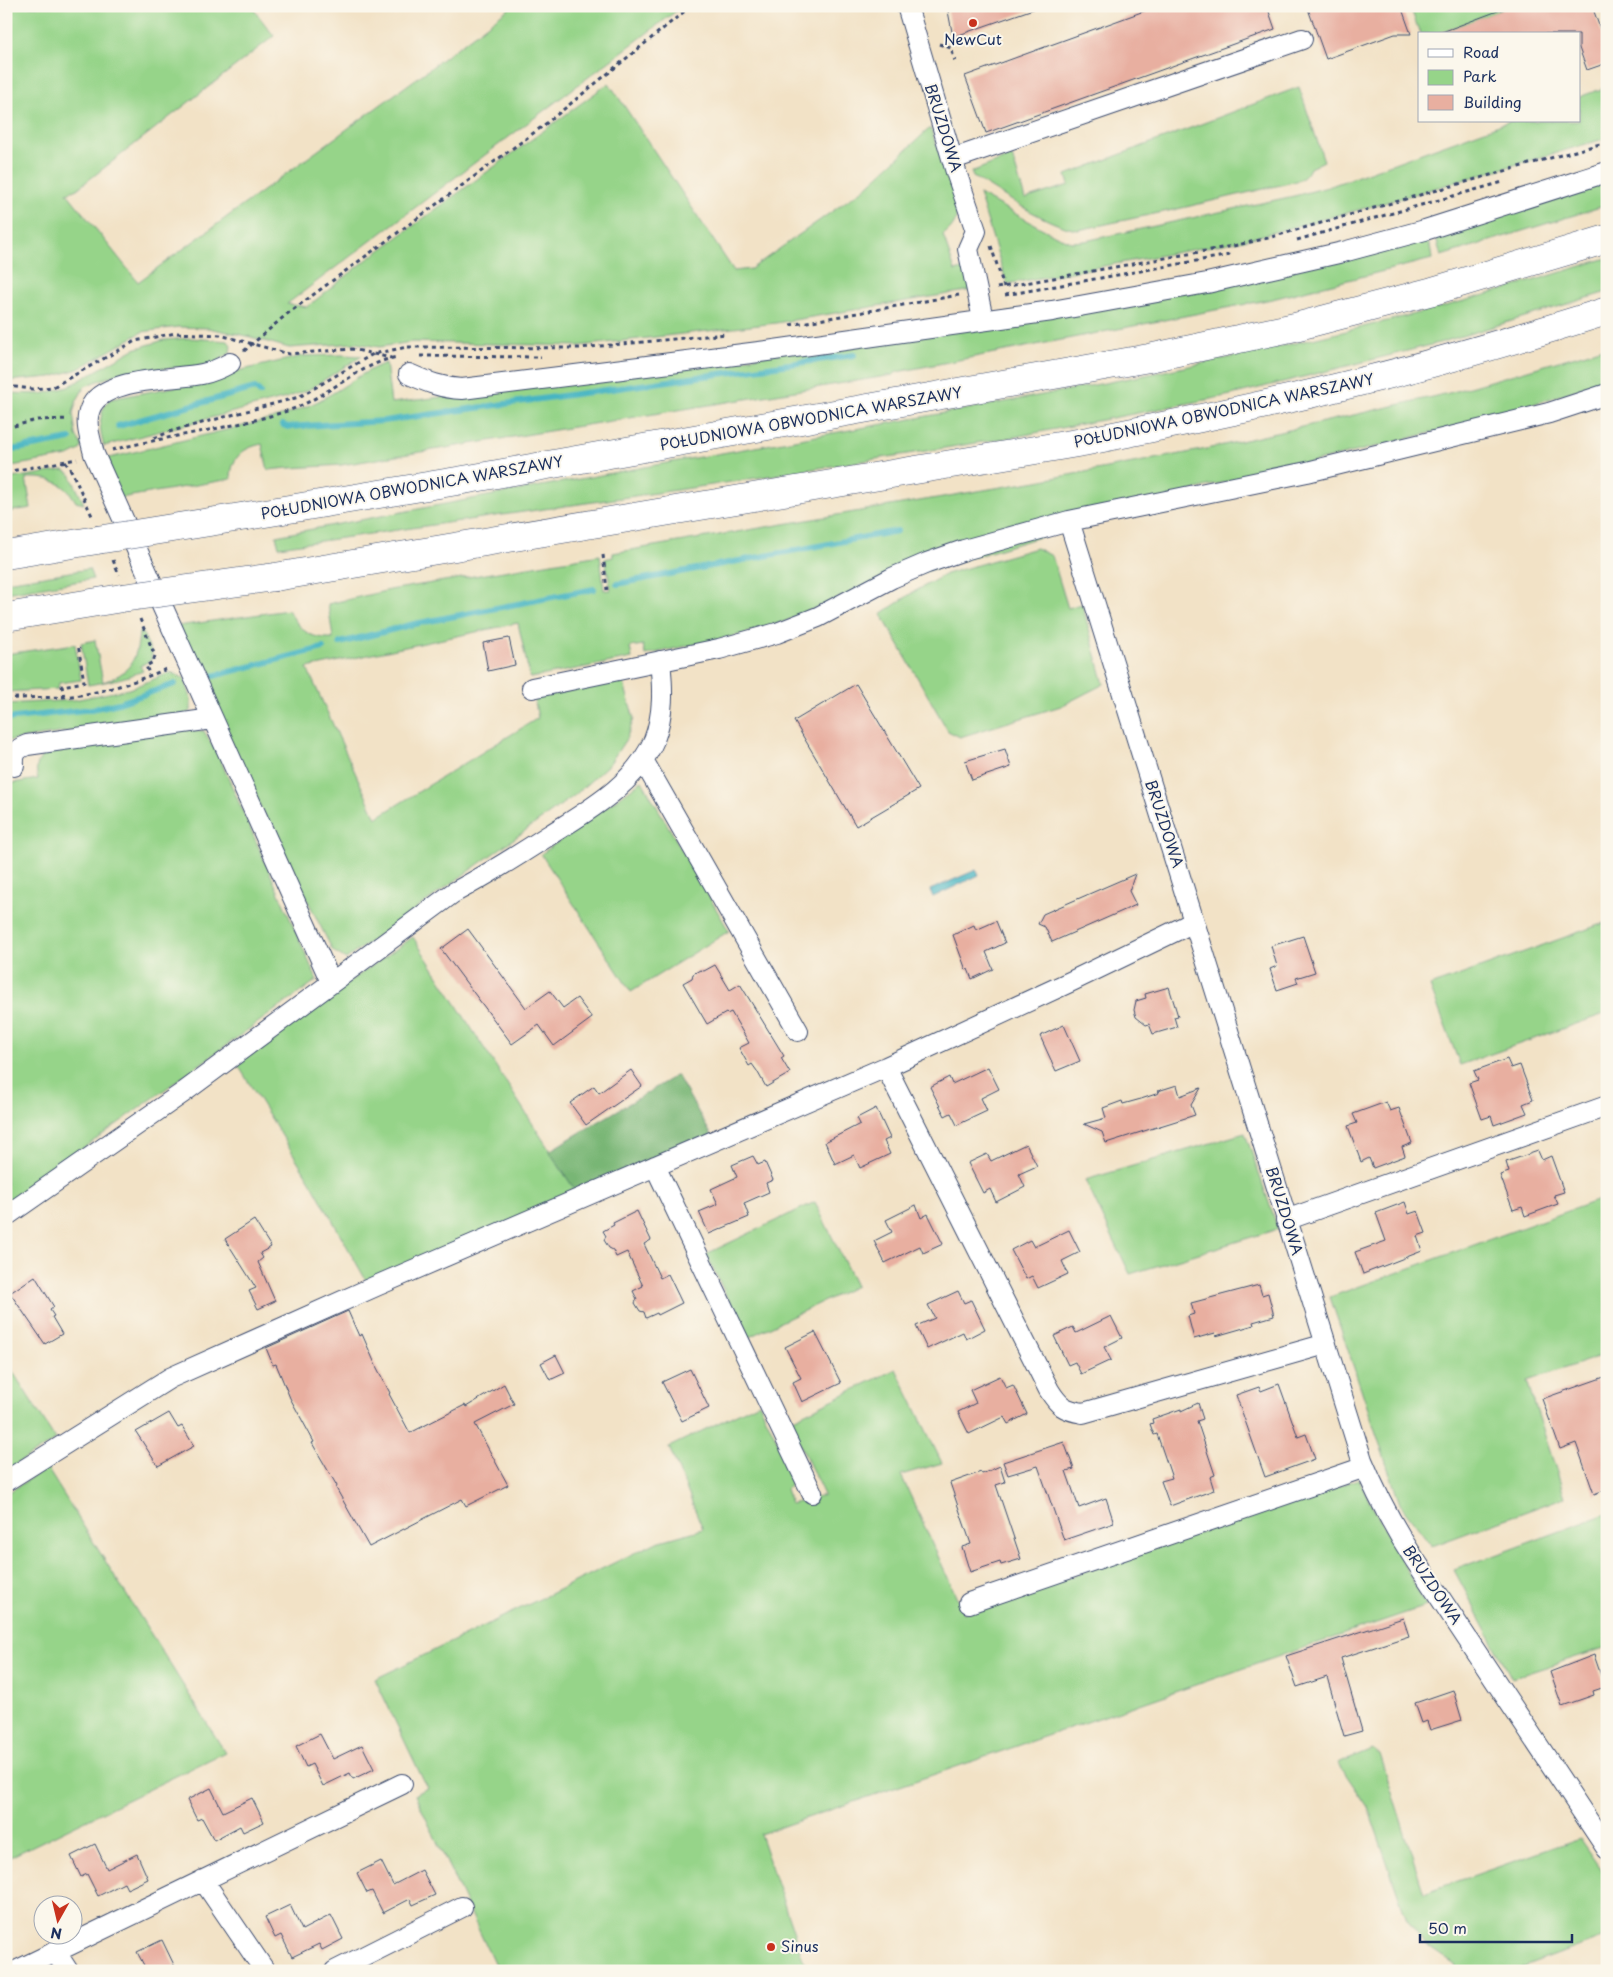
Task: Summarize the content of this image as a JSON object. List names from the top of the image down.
{
  "streets": {
    "highway": ["POŁUDNIOWA OBWODNICA WARSZAWY"],
    "street": ["BRUZDOWA"]
  },
  "places": ["NewCut", "Sinus"],
  "legend": ["Road", "Park", "Building"],
  "scale_bar": "50 m",
  "north": "bottom"
}
